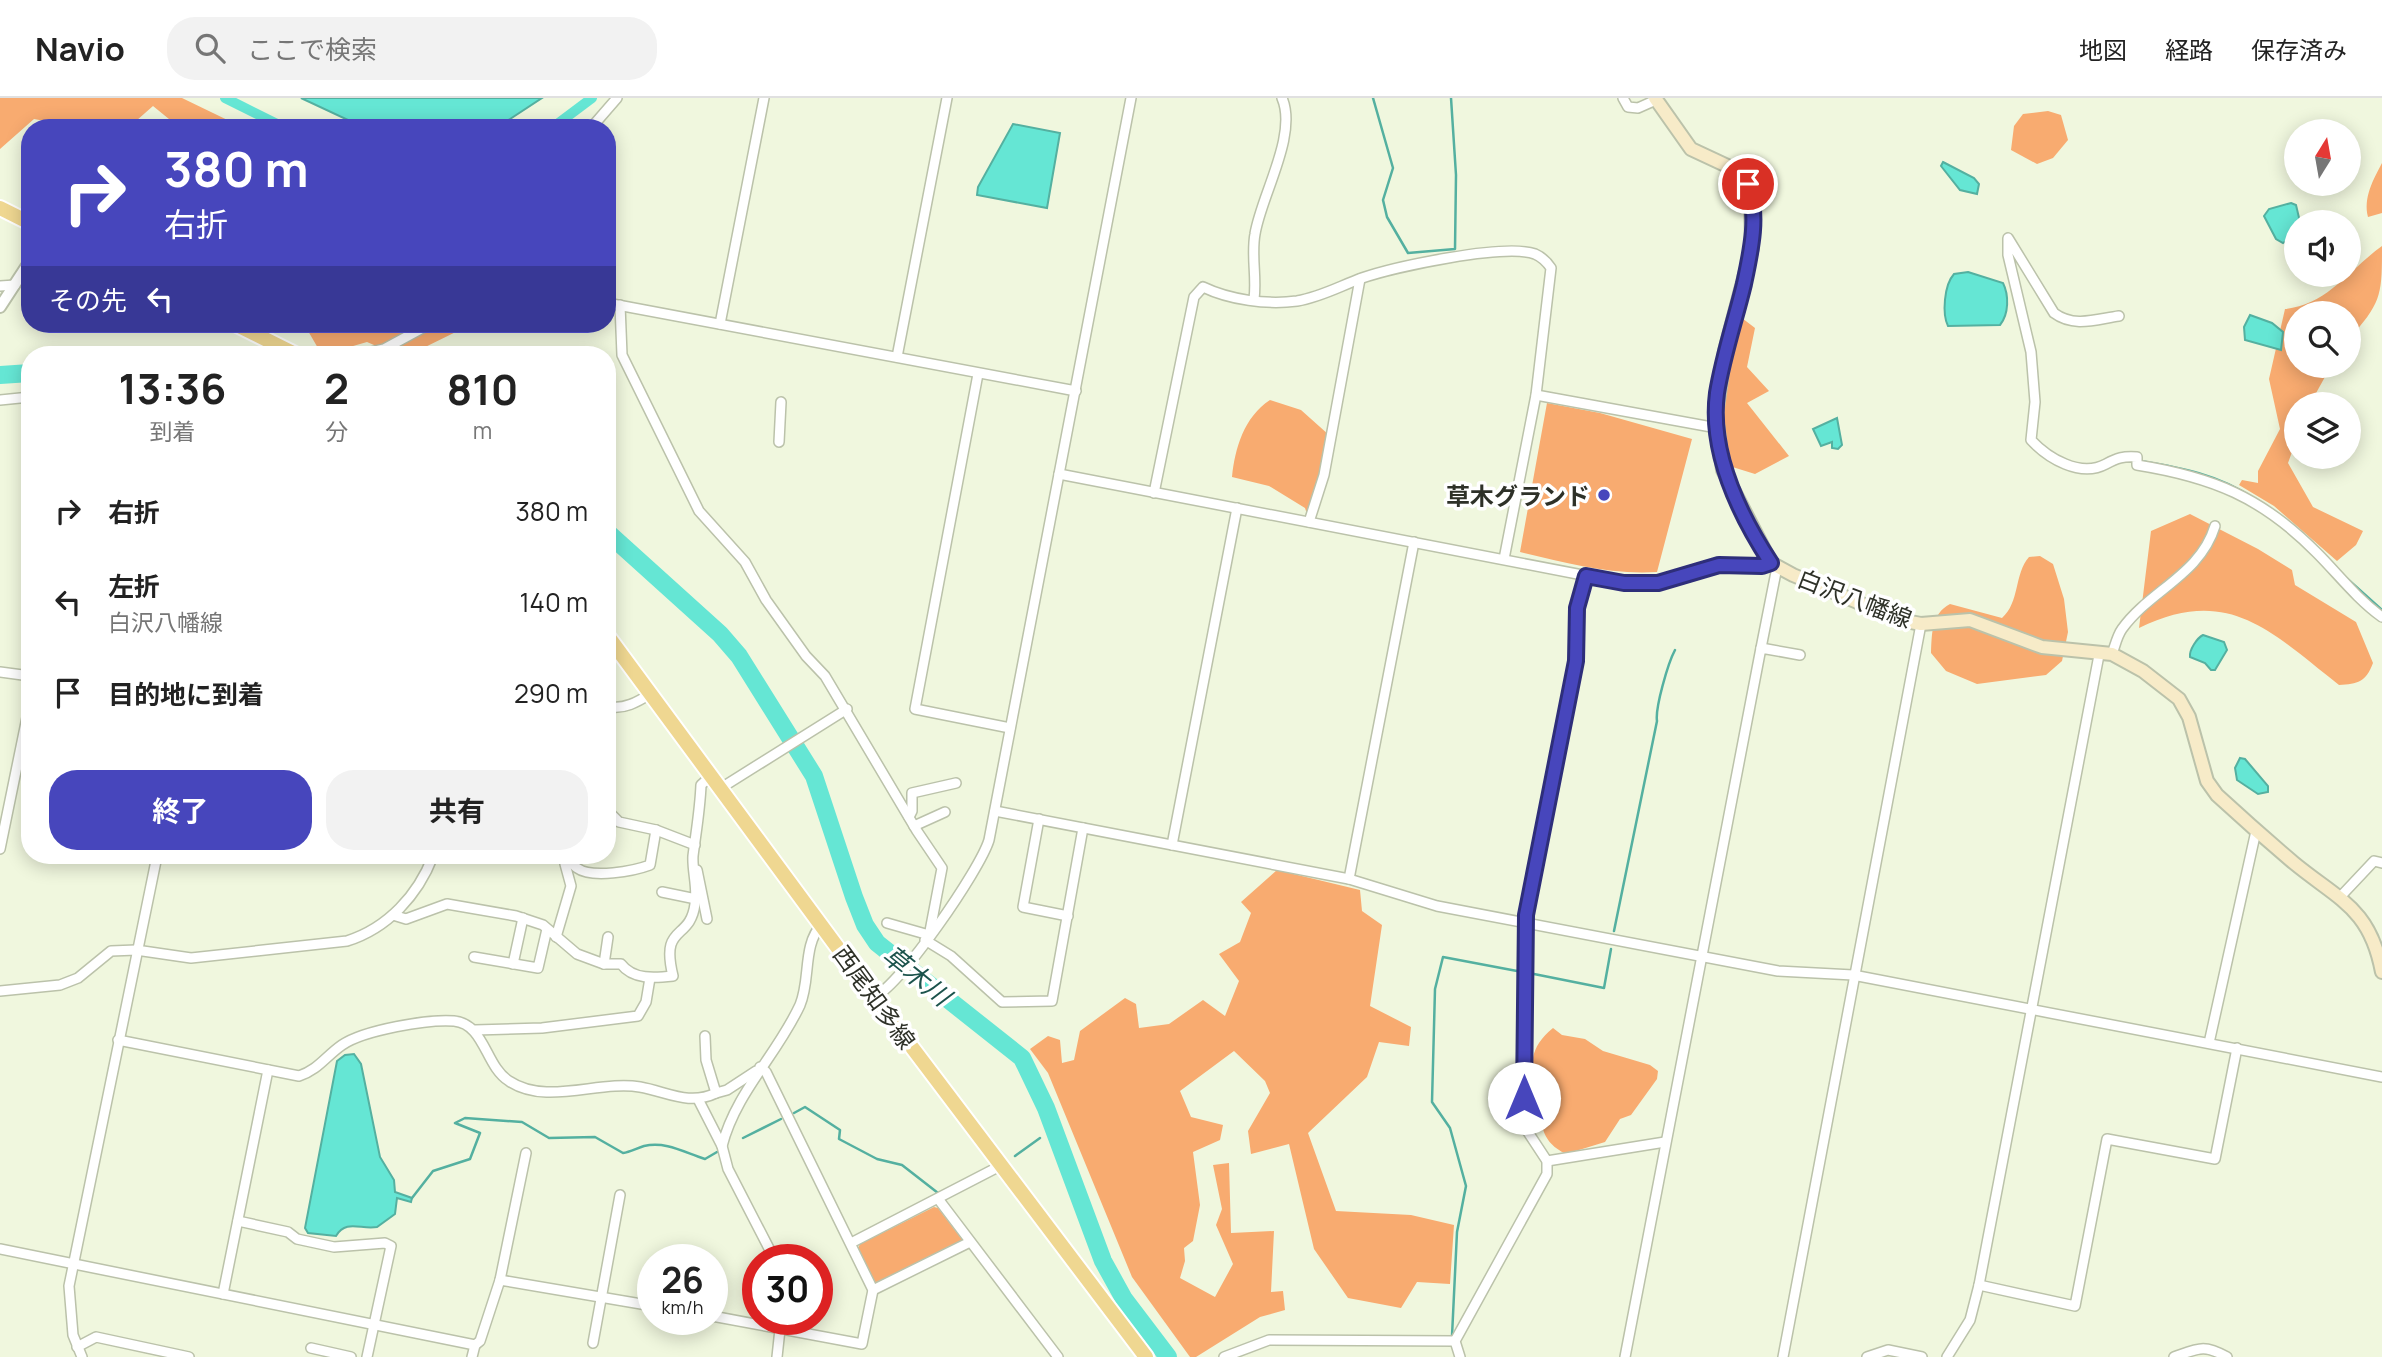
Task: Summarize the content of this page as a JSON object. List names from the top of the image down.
{
  "streets": {
    "main road": ["白沢八幡線", "西尾知多線"]
  },
  "water": ["草木川"],
  "places": ["草木グランド"],
  "north": "top",
  "page": {
    "header": "Navio",
    "search": "ここで検索",
    "nav": ["地図", "経路", "保存済み"],
    "turn": ["380 m", "右折"],
    "then": "その先",
    "eta": [
      "13:36",
      "到着",
      "2",
      "分",
      "810",
      "m"
    ],
    "list": [
      {
        "name": "右折",
        "value": "380 m"
      },
      {
        "name": "左折",
        "note": "白沢八幡線",
        "value": "140 m"
      },
      {
        "name": "目的地に到着",
        "value": "290 m"
      }
    ],
    "buttons": ["終了", "共有"],
    "speed": "26 km/h",
    "limit": "30"
  }
}
